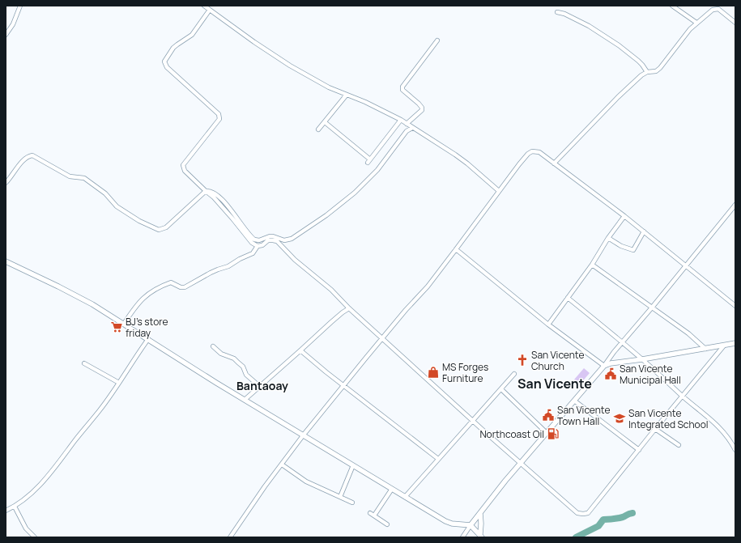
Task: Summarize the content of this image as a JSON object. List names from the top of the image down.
{
  "districts": ["San Vicente", "Bantaoay"],
  "places": {
    "supermarket": ["BJ's store friday"],
    "church": ["San Vicente Church"],
    "shop": ["MS Forges Furniture"],
    "public building": ["San Vicente Municipal Hall", "San Vicente Town Hall"],
    "school or university": ["San Vicente Integrated School"],
    "fuel station": ["Northcoast Oil"]
  }
}
